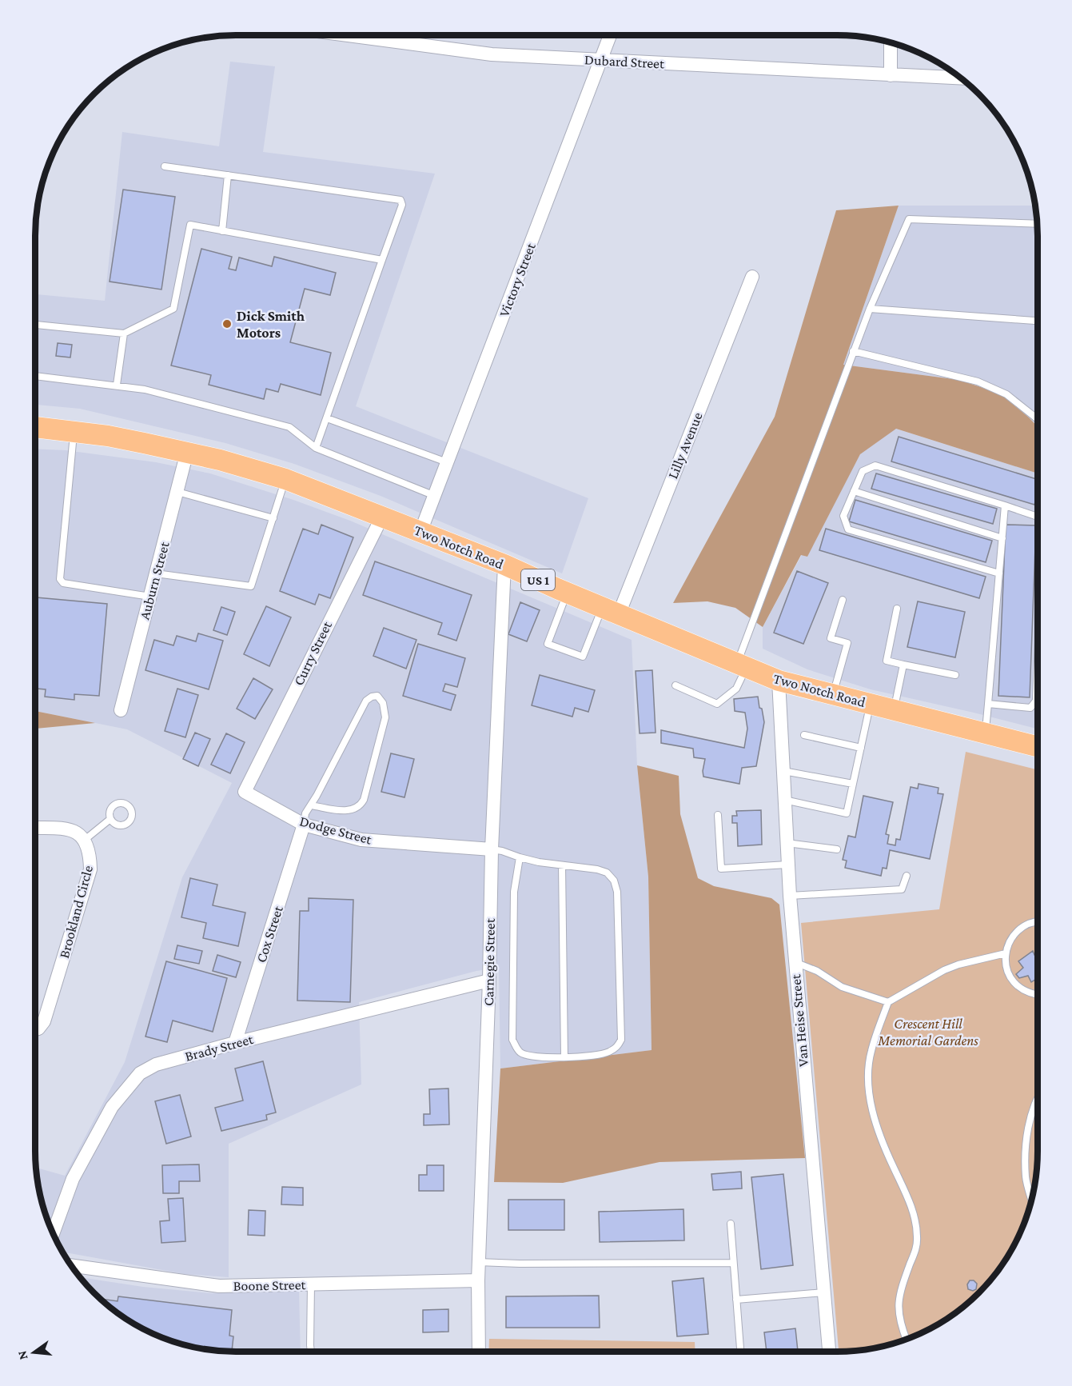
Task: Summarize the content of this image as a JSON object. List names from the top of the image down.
{
  "streets": {
    "main road": ["Two Notch Road", "US 1"],
    "street": [
      "Dubard Street",
      "Victory Street",
      "Lilly Avenue",
      "Auburn Street",
      "Curry Street",
      "Dodge Street",
      "Brookland Circle",
      "Cox Street",
      "Carnegie Street",
      "Van Heise Street",
      "Brady Street",
      "Boone Street"
    ]
  },
  "crossings": [
    ["Dubard Street", "Victory Street"],
    ["Victory Street", "Two Notch Road"],
    ["Lilly Avenue", "Two Notch Road"],
    ["Two Notch Road", "Auburn Street"],
    ["Two Notch Road", "Curry Street"],
    ["Two Notch Road", "Carnegie Street"],
    ["Two Notch Road", "Van Heise Street"],
    ["Curry Street", "Dodge Street"],
    ["Dodge Street", "Cox Street"],
    ["Dodge Street", "Carnegie Street"],
    ["Cox Street", "Brady Street"],
    ["Carnegie Street", "Brady Street"],
    ["Carnegie Street", "Boone Street"]
  ],
  "parks": ["Crescent Hill Memorial Gardens"],
  "places": ["Dick Smith Motors"],
  "north": "left"
}
